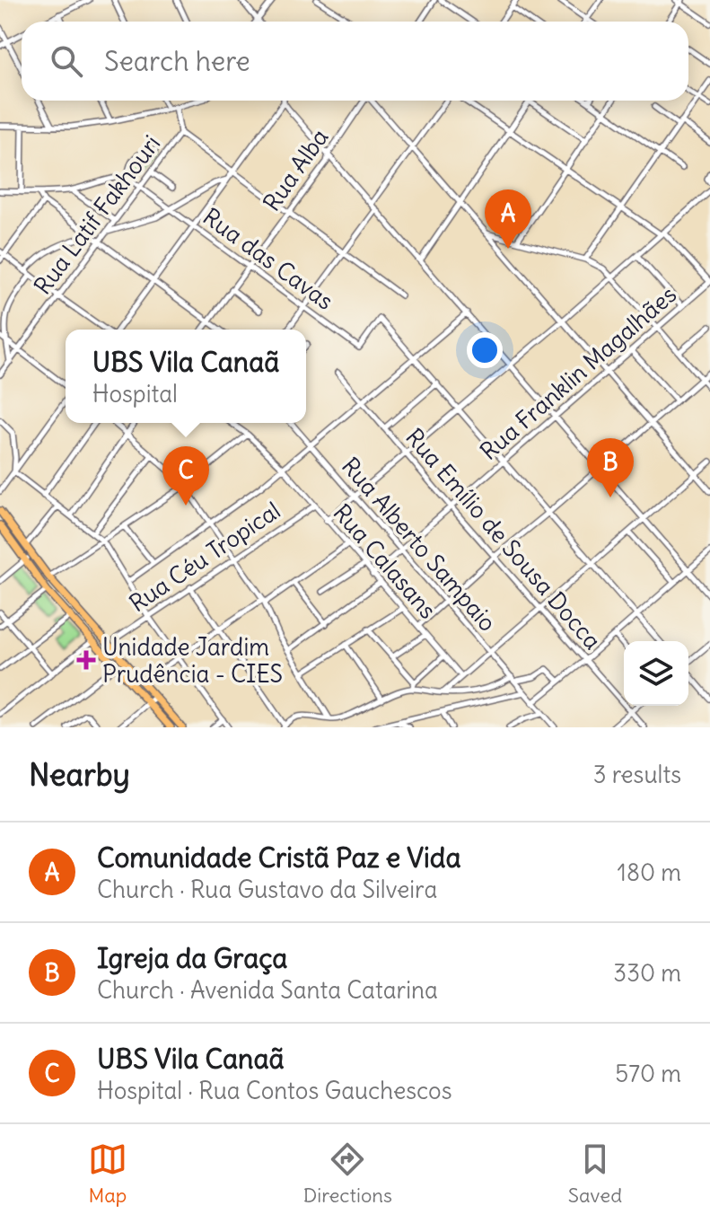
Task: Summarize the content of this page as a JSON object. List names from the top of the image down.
{
  "streets": {
    "street": [
      "Rua Alba",
      "Rua Latif Fakhouri",
      "Rua das Cavas",
      "Rua Franklin Magalhães",
      "Rua Emílio de Sousa Docca",
      "Rua Alberto Sampaio",
      "Rua Céu Tropical",
      "Rua Calasans"
    ]
  },
  "crossings": [
    ["Rua Alba", "Rua das Cavas"],
    ["Rua Latif Fakhouri", "Rua das Cavas"],
    ["Rua Franklin Magalhães", "Rua Emílio de Sousa Docca"],
    ["Rua Franklin Magalhães", "Rua Alberto Sampaio"],
    ["Rua Franklin Magalhães", "Rua Calasans"],
    ["Rua Céu Tropical", "Rua Calasans"]
  ],
  "places": {
    "health": ["Unidade Jardim Prudência - CIES"]
  },
  "page": {
    "search": "Search here",
    "pins": ["A", "B", "C"],
    "popup": ["UBS Vila Canaã", "Hospital"],
    "heading": ["Nearby", "3 results"],
    "list": [
      {
        "mark": "A",
        "name": "Comunidade Cristã Paz e Vida",
        "note": "Church · Rua Gustavo da Silveira",
        "value": "180 m"
      },
      {
        "mark": "B",
        "name": "Igreja da Graça",
        "note": "Church · Avenida Santa Catarina",
        "value": "330 m"
      },
      {
        "mark": "C",
        "name": "UBS Vila Canaã",
        "note": "Hospital · Rua Contos Gauchescos",
        "value": "570 m"
      }
    ],
    "nav": ["Map", "Directions", "Saved"]
  }
}
